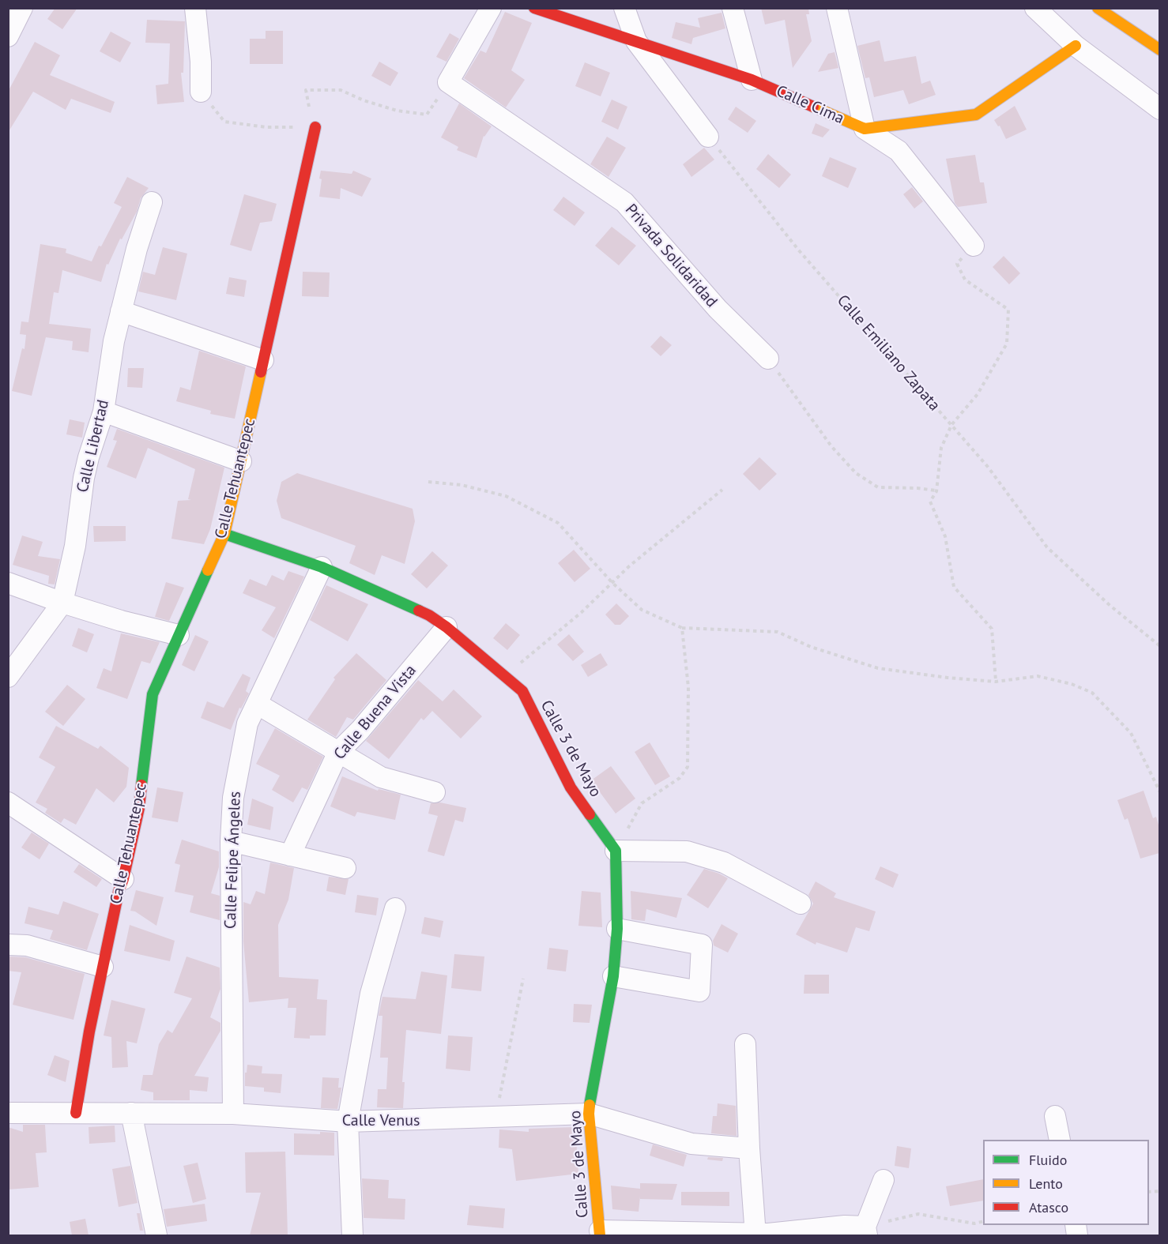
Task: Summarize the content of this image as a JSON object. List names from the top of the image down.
{
  "streets": {
    "street": [
      "Calle Cima",
      "Privada Solidaridad",
      "Calle Libertad",
      "Calle Tehuantepec",
      "Calle Buena Vista",
      "Calle 3 de Mayo",
      "Calle Felipe Ángeles",
      "Calle Venus"
    ],
    "path": ["Calle Emiliano Zapata"]
  },
  "crossings": [
    ["Calle Tehuantepec", "Calle 3 de Mayo"],
    ["Calle Tehuantepec", "Calle Venus"],
    ["Calle Buena Vista", "Calle 3 de Mayo"],
    ["Calle 3 de Mayo", "Calle Felipe Ángeles"],
    ["Calle 3 de Mayo", "Calle Venus"],
    ["Calle Felipe Ángeles", "Calle Venus"]
  ],
  "legend": ["Fluido", "Lento", "Atasco"]
}
